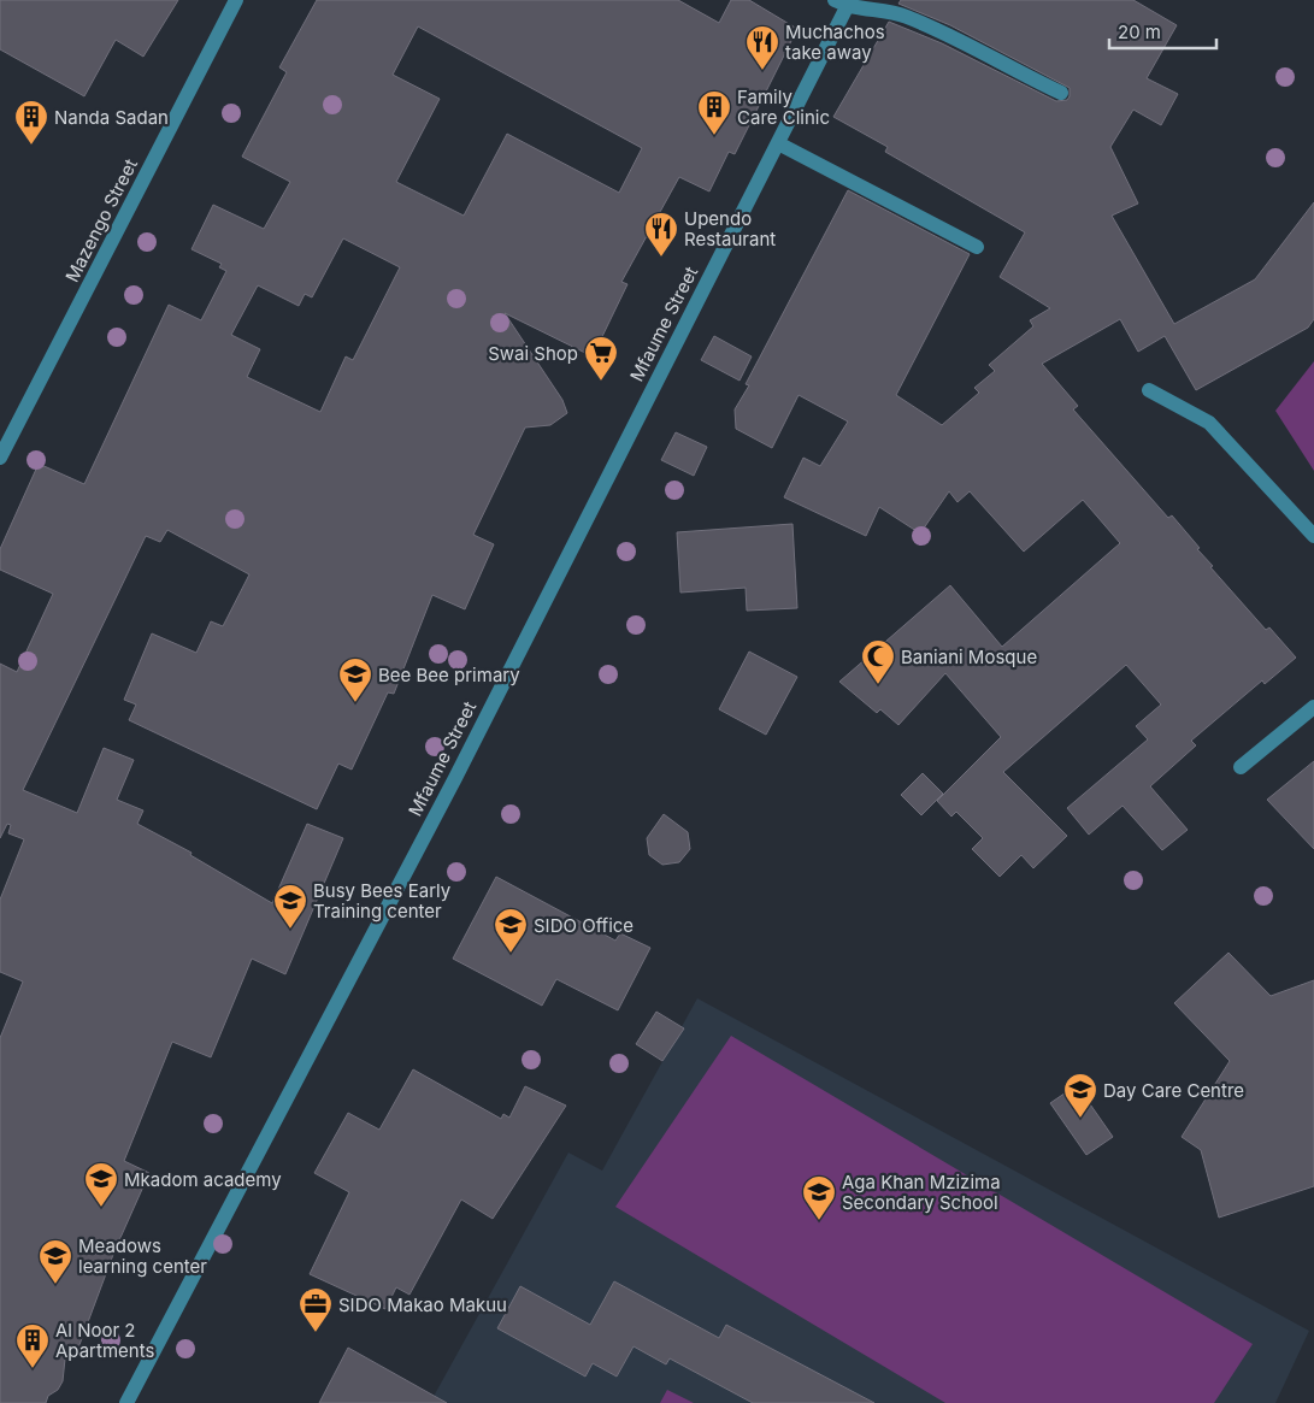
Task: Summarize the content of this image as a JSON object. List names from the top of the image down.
{
  "streets": {
    "street": ["Mazengo Street", "Mfaume Street"]
  },
  "places": {
    "restaurant": ["Muchachos take away", "Upendo Restaurant"],
    "building": ["Family Care Clinic", "Nanda Sadan", "Al Noor 2 Apartments"],
    "supermarket": ["Swai Shop"],
    "mosque": ["Baniani Mosque"],
    "school or university": [
      "Bee Bee primary",
      "Busy Bees Early Training center",
      "SIDO Office",
      "Day Care Centre",
      "Mkadom academy",
      "Aga Khan Mzizima Secondary School",
      "Meadows learning center"
    ],
    "office": ["SIDO Makao Makuu"]
  },
  "scale_bar": "20 m"
}
